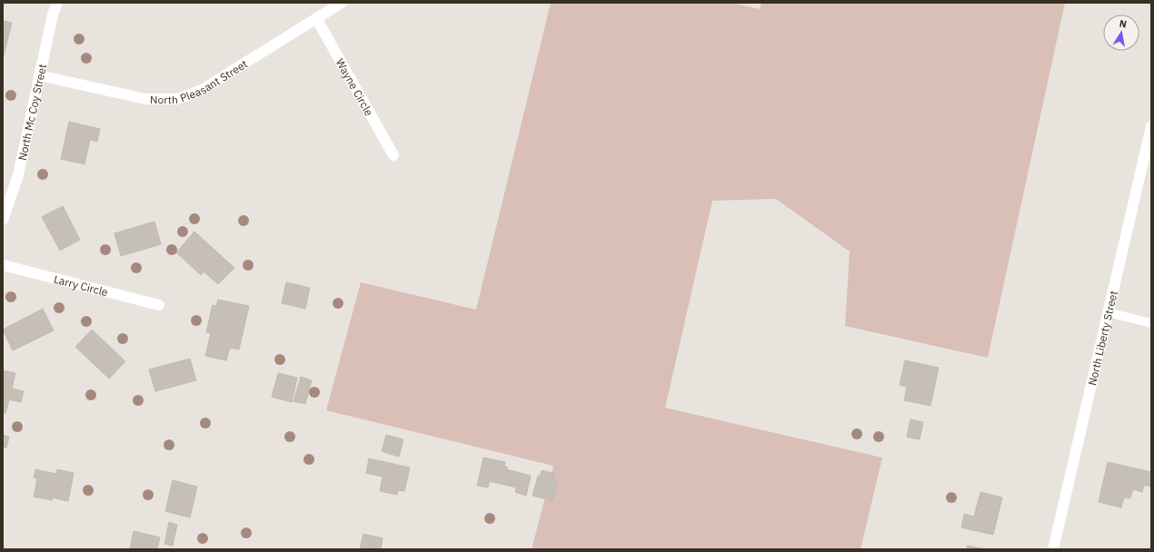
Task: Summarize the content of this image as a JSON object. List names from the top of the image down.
{
  "streets": {
    "street": [
      "North Pleasant Street",
      "Wayne Circle",
      "North Mc Coy Street",
      "Larry Circle",
      "North Liberty Street"
    ]
  },
  "crossings": [
    ["North Pleasant Street", "Wayne Circle"],
    ["North Pleasant Street", "North Mc Coy Street"]
  ],
  "north": "top"
}
